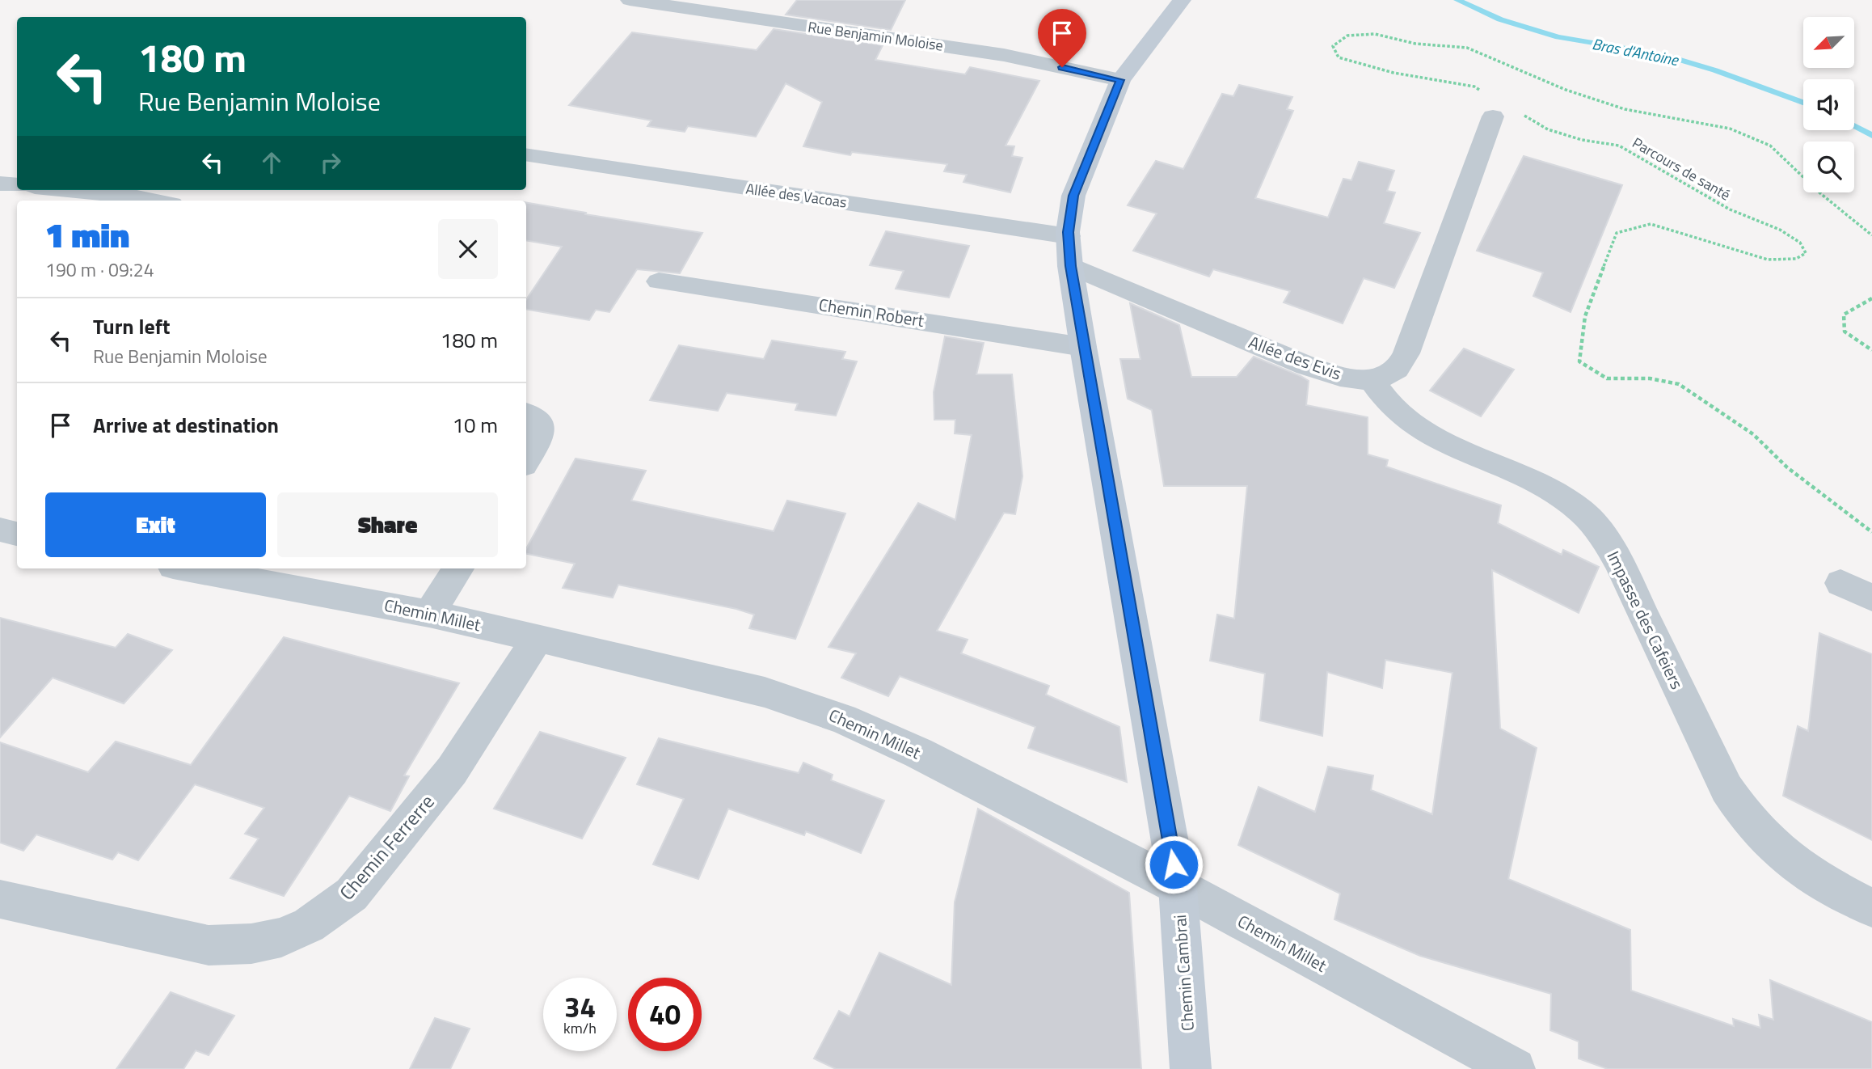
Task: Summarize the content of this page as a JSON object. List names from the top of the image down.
{
  "streets": {
    "street": [
      "Rue Benjamin Moloise",
      "Allée des Vacoas",
      "Chemin Robert",
      "Allée des Evis",
      "Chemin Millet",
      "Impasse des Cafeiers",
      "Chemin Ferrerre",
      "Chemin Cambrai"
    ],
    "path": ["Parcours de santé"]
  },
  "crossings": [
    ["Rue Benjamin Moloise", "Chemin Cambrai"],
    ["Allée des Vacoas", "Chemin Cambrai"],
    ["Chemin Robert", "Chemin Cambrai"],
    ["Allée des Evis", "Impasse des Cafeiers"],
    ["Allée des Evis", "Chemin Cambrai"],
    ["Chemin Millet", "Chemin Ferrerre"],
    ["Chemin Millet", "Chemin Cambrai"]
  ],
  "water": ["Bras d'Antoine"],
  "north": "bottom left",
  "page": {
    "turn": ["180 m", "Rue Benjamin Moloise"],
    "heading": ["1 min", "190 m · 09:24"],
    "list": [
      {
        "name": "Turn left",
        "note": "Rue Benjamin Moloise",
        "value": "180 m"
      },
      {
        "name": "Arrive at destination",
        "value": "10 m"
      }
    ],
    "buttons": ["Exit", "Share"],
    "speed": "34 km/h",
    "limit": "40"
  }
}
